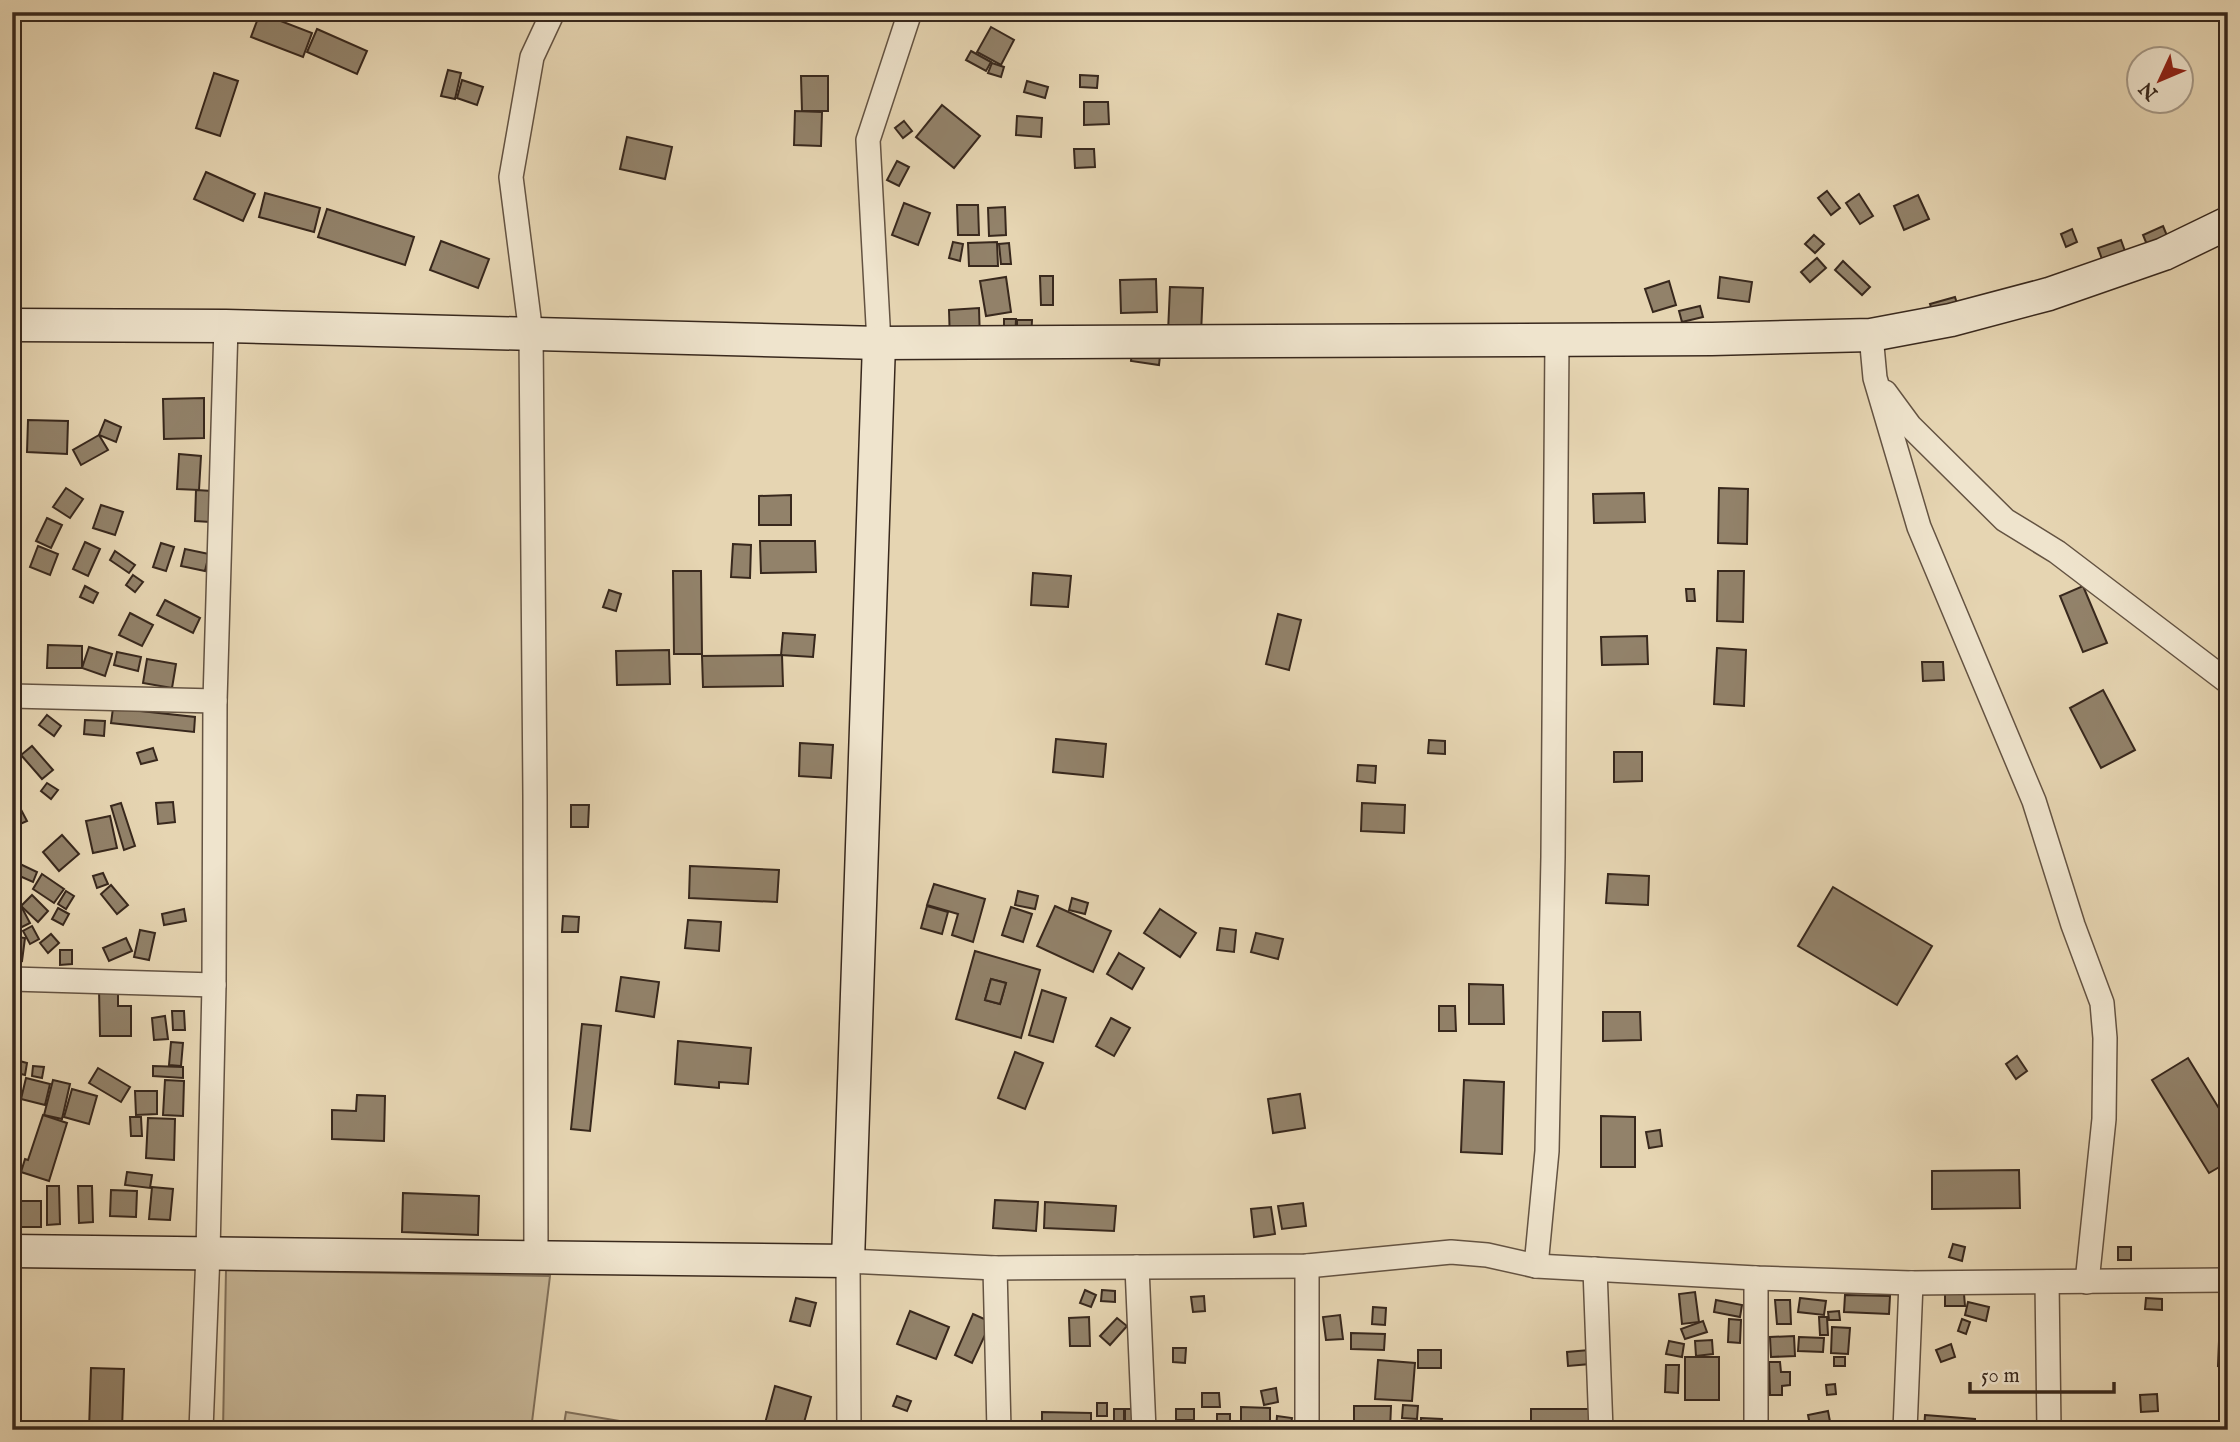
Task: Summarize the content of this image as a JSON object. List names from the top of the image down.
{
  "scale_bar": "50 m",
  "north": "bottom left"
}
